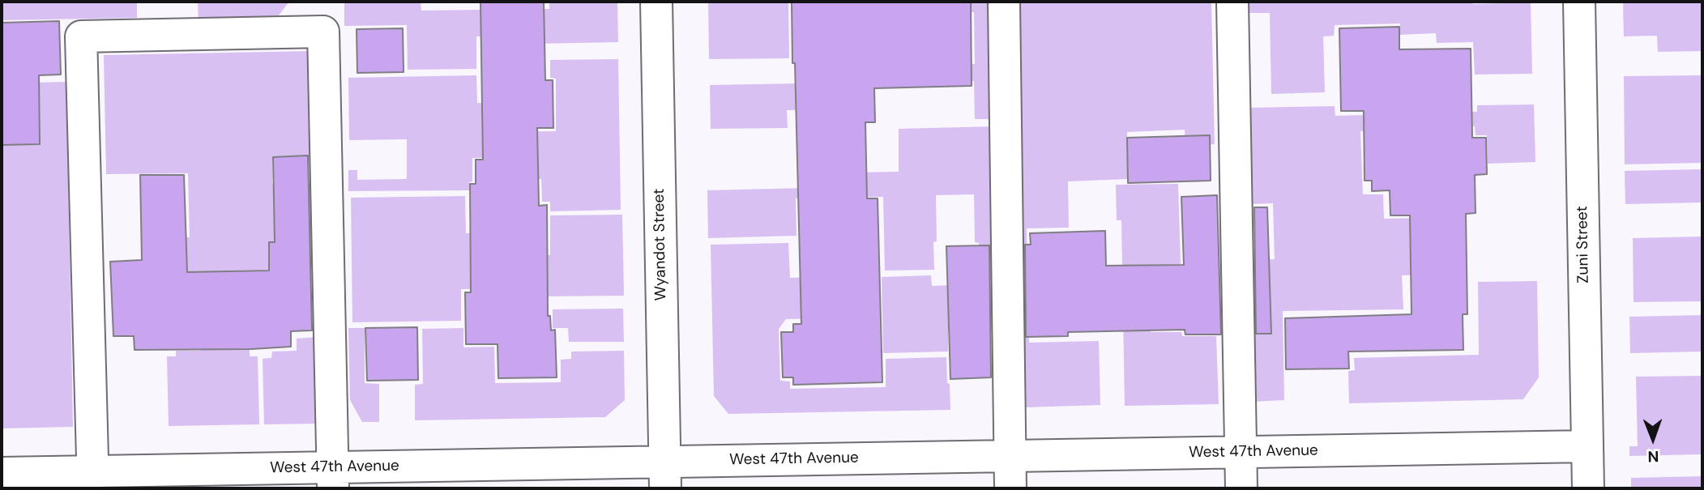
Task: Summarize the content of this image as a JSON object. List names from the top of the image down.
{
  "streets": {
    "street": ["Wyandot Street", "Zuni Street", "West 47th Avenue"]
  },
  "crossings": [
    ["Wyandot Street", "West 47th Avenue"],
    ["Zuni Street", "West 47th Avenue"]
  ],
  "north": "bottom"
}
